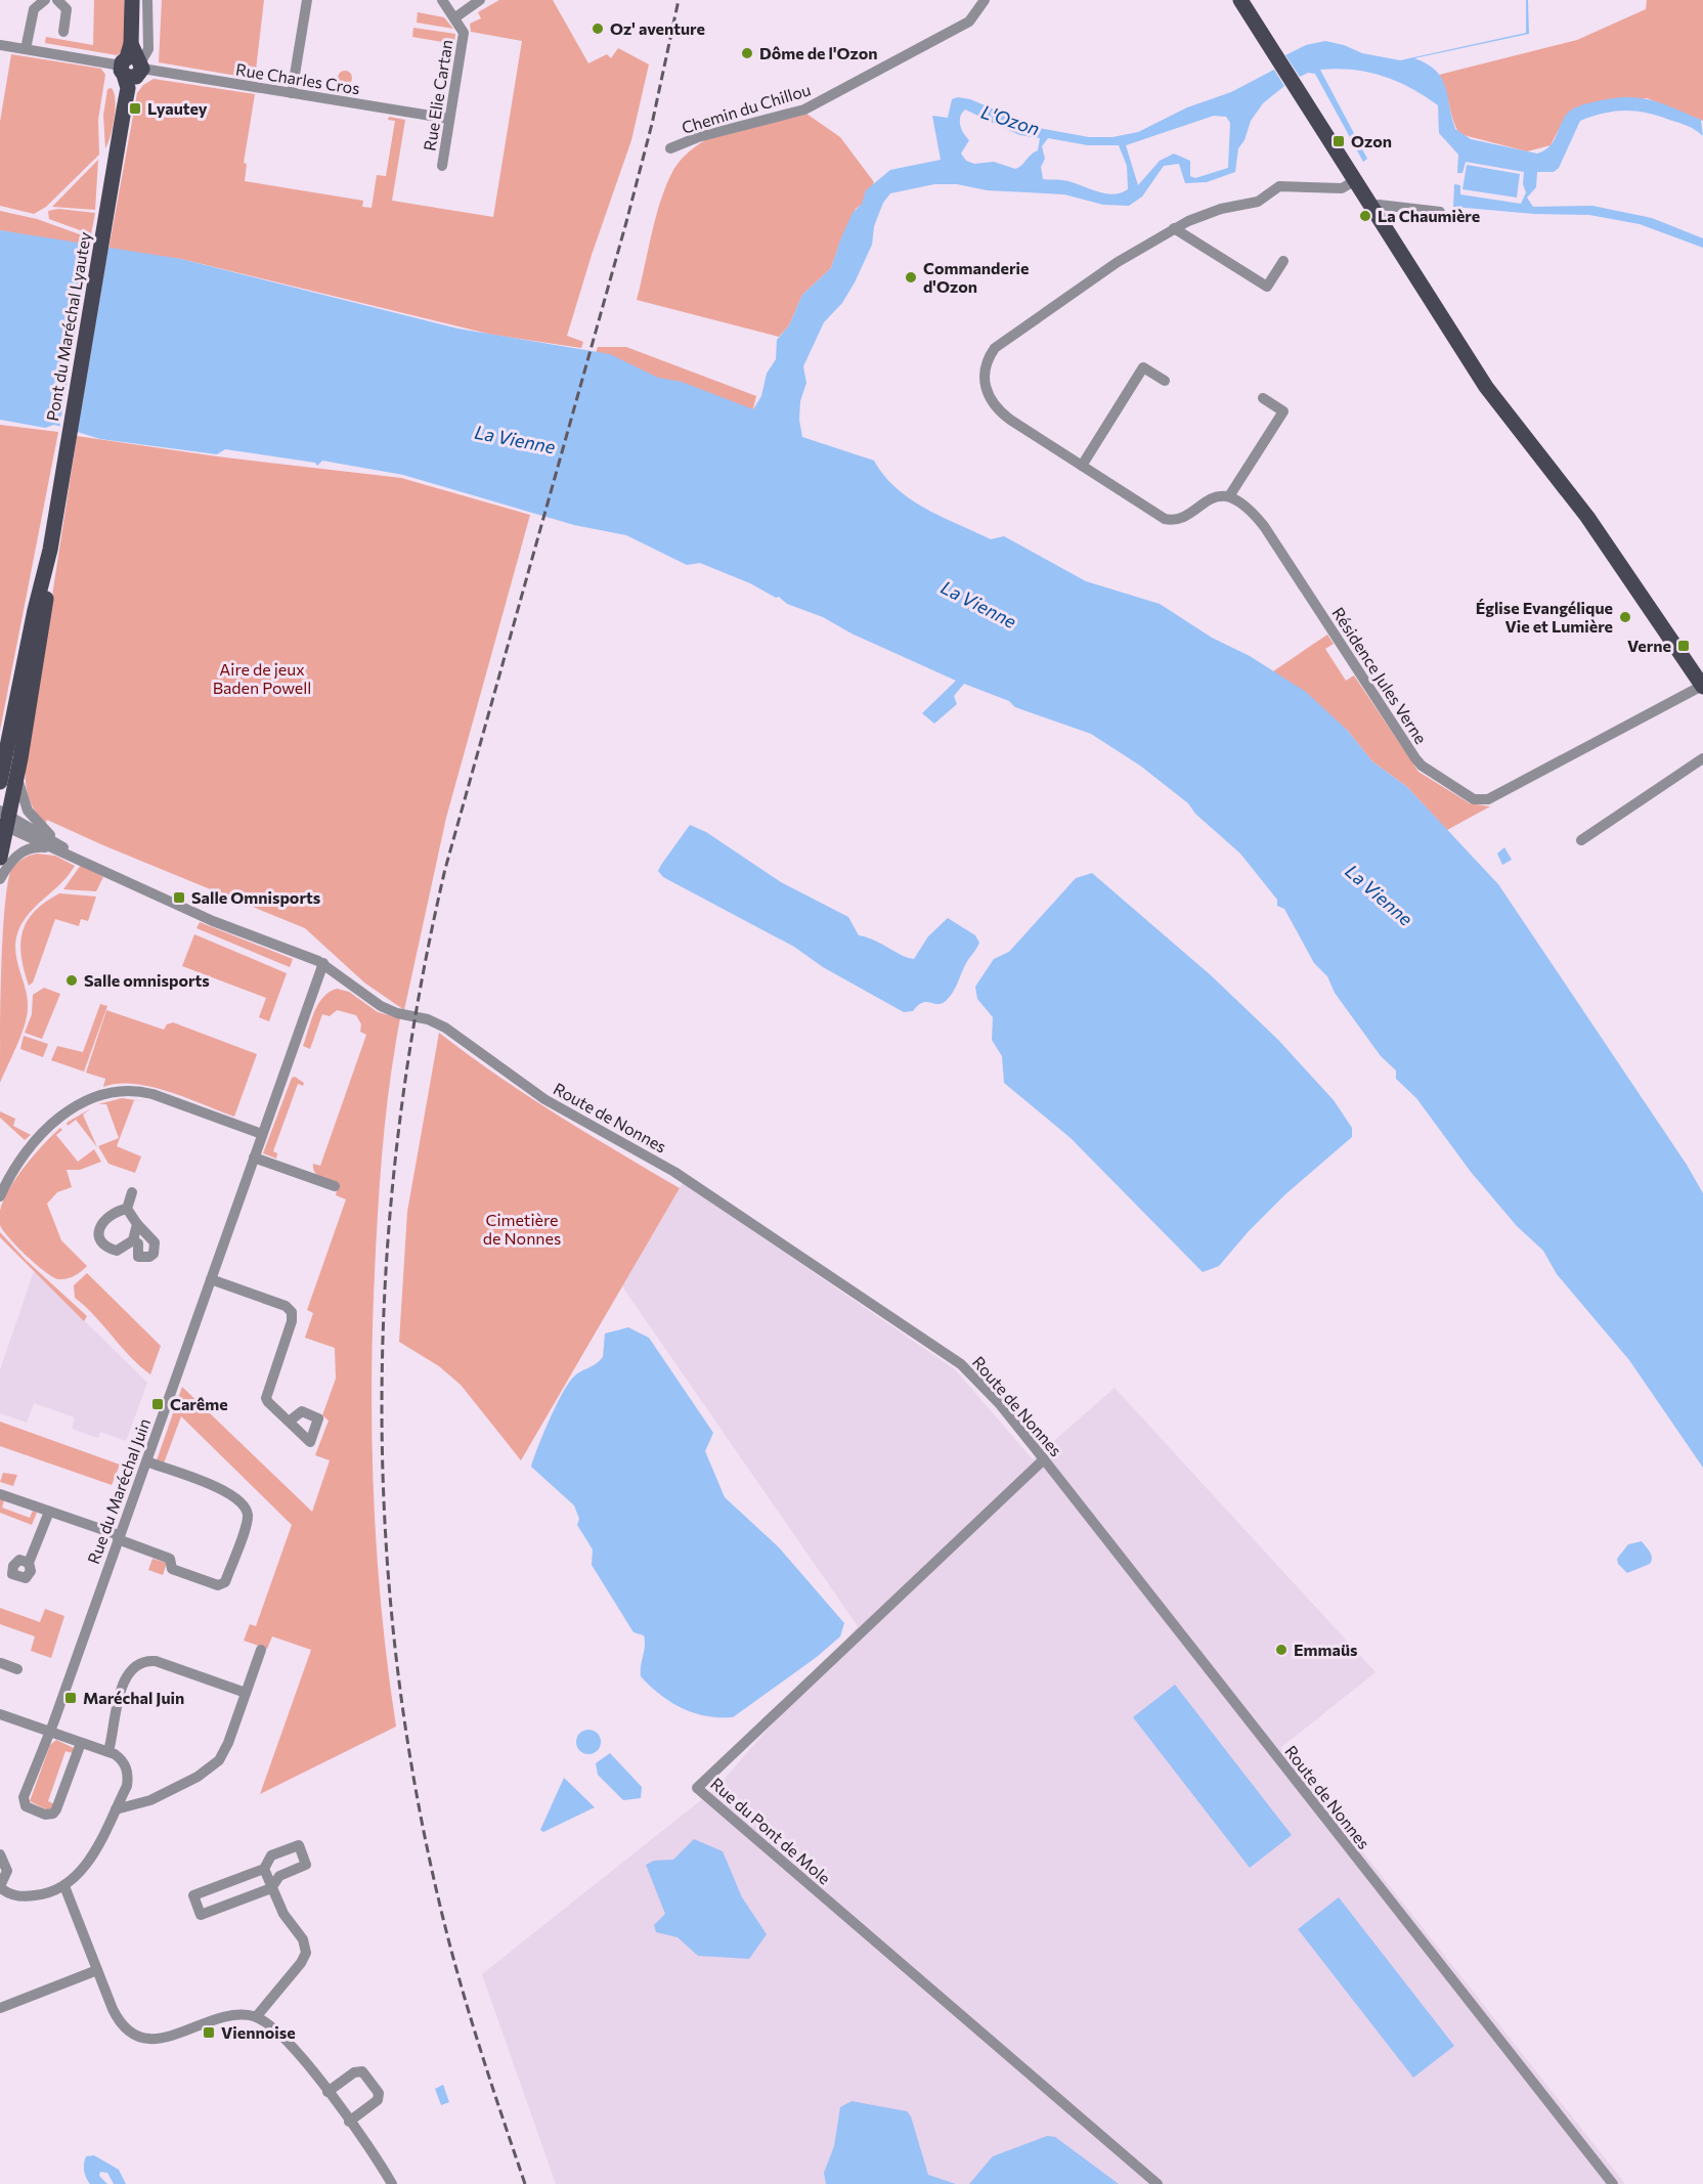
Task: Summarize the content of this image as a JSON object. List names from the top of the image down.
{
  "streets": {
    "main road": ["Pont du Maréchal Lyautey"],
    "street": [
      "Rue Charles Cros",
      "Rue Elie Cartan",
      "Chemin du Chillou",
      "Résidence Jules Verne",
      "Route de Nonnes",
      "Rue du Maréchal Juin",
      "Rue du Pont de Mole"
    ]
  },
  "crossings": [
    ["Rue Charles Cros", "Rue Elie Cartan"],
    ["Rue Charles Cros", "Pont du Maréchal Lyautey"],
    ["Route de Nonnes", "Rue du Maréchal Juin"],
    ["Route de Nonnes", "Rue du Pont de Mole"]
  ],
  "water": ["L'Ozon", "La Vienne"],
  "parks": ["Aire de jeux Baden Powell", "Cimetière de Nonnes"],
  "places": {
    "other": [
      "Oz' aventure",
      "Dôme de l'Ozon",
      "La Chaumière",
      "Commanderie d'Ozon",
      "Église Evangélique Vie et Lumière",
      "Salle omnisports",
      "Emmaüs"
    ],
    "transit": [
      "Lyautey",
      "Ozon",
      "Verne",
      "Salle Omnisports",
      "Carême",
      "Maréchal Juin",
      "Viennoise"
    ]
  }
}
